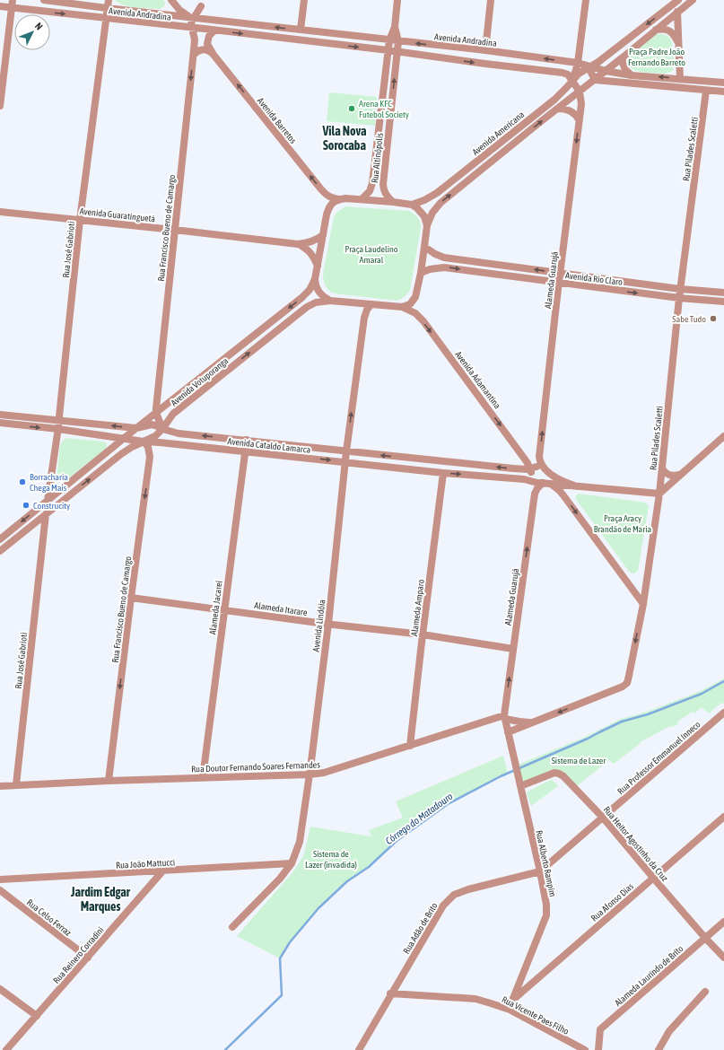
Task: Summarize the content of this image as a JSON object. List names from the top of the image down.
{
  "streets": {
    "street": [
      "Avenida Andradina",
      "Avenida Barretos",
      "Avenida Americana",
      "Rua Pilades Scaletti",
      "Rua Altinópolis",
      "Avenida Guaratinguetá",
      "Rua Francisco Bueno de Camargo",
      "Rua José Gabrioti",
      "Avenida Rio Claro",
      "Alameda Guarujá",
      "Avenida Adamantina",
      "Avenida Votuporanga",
      "Avenida Cataldo Lamarca",
      "Alameda Jacareí",
      "Alameda Amparo",
      "Alameda Itarare",
      "Avenida Lindóia",
      "Rua Professor Emmanuel Inneco",
      "Rua Doutor Fernando Soares Fernandes",
      "Rua Heitor Agostinho da Cruz",
      "Rua João Mattucci",
      "Rua Alberto Rampim",
      "Rua Afonso Dias",
      "Rua Celso Ferraz",
      "Rua Adão de Brito",
      "Rua Reinero Corradini",
      "Alameda Laurindo de Brito",
      "Rua Vicente Paes Filho"
    ]
  },
  "crossings": [
    ["Avenida Andradina", "Avenida Barretos"],
    ["Avenida Andradina", "Avenida Americana"],
    ["Avenida Andradina", "Rua Altinópolis"],
    ["Avenida Andradina", "Rua Francisco Bueno de Camargo"],
    ["Avenida Andradina", "Rua José Gabrioti"],
    ["Avenida Barretos", "Avenida Americana"],
    ["Avenida Barretos", "Rua Altinópolis"],
    ["Avenida Barretos", "Avenida Guaratinguetá"],
    ["Avenida Barretos", "Avenida Rio Claro"],
    ["Avenida Barretos", "Avenida Adamantina"],
    ["Avenida Barretos", "Avenida Votuporanga"],
    ["Avenida Barretos", "Avenida Lindóia"],
    ["Avenida Americana", "Rua Altinópolis"],
    ["Avenida Americana", "Avenida Guaratinguetá"],
    ["Avenida Americana", "Avenida Rio Claro"],
    ["Avenida Americana", "Alameda Guarujá"],
    ["Avenida Americana", "Avenida Adamantina"],
    ["Avenida Americana", "Avenida Votuporanga"],
    ["Avenida Americana", "Avenida Lindóia"],
    ["Rua Pilades Scaletti", "Avenida Rio Claro"],
    ["Rua Pilades Scaletti", "Alameda Guarujá"],
    ["Rua Pilades Scaletti", "Avenida Cataldo Lamarca"],
    ["Rua Pilades Scaletti", "Rua Doutor Fernando Soares Fernandes"],
    ["Rua Pilades Scaletti", "Rua Alberto Rampim"],
    ["Rua Altinópolis", "Avenida Guaratinguetá"],
    ["Rua Altinópolis", "Avenida Rio Claro"],
    ["Rua Altinópolis", "Avenida Adamantina"],
    ["Rua Altinópolis", "Avenida Votuporanga"],
    ["Rua Altinópolis", "Avenida Lindóia"],
    ["Avenida Guaratinguetá", "Rua Francisco Bueno de Camargo"],
    ["Avenida Guaratinguetá", "Rua José Gabrioti"],
    ["Avenida Guaratinguetá", "Avenida Rio Claro"],
    ["Avenida Guaratinguetá", "Avenida Adamantina"],
    ["Avenida Guaratinguetá", "Avenida Votuporanga"],
    ["Avenida Guaratinguetá", "Avenida Lindóia"],
    ["Rua Francisco Bueno de Camargo", "Avenida Votuporanga"],
    ["Rua Francisco Bueno de Camargo", "Avenida Cataldo Lamarca"],
    ["Rua Francisco Bueno de Camargo", "Alameda Itarare"],
    ["Rua Francisco Bueno de Camargo", "Rua Doutor Fernando Soares Fernandes"],
    ["Rua José Gabrioti", "Avenida Votuporanga"],
    ["Rua José Gabrioti", "Avenida Cataldo Lamarca"],
    ["Rua José Gabrioti", "Rua Doutor Fernando Soares Fernandes"],
    ["Avenida Rio Claro", "Alameda Guarujá"],
    ["Avenida Rio Claro", "Avenida Adamantina"],
    ["Avenida Rio Claro", "Avenida Votuporanga"],
    ["Avenida Rio Claro", "Avenida Lindóia"],
    ["Alameda Guarujá", "Avenida Adamantina"],
    ["Alameda Guarujá", "Avenida Cataldo Lamarca"],
    ["Alameda Guarujá", "Alameda Itarare"],
    ["Alameda Guarujá", "Rua Doutor Fernando Soares Fernandes"],
    ["Alameda Guarujá", "Rua Alberto Rampim"],
    ["Avenida Adamantina", "Avenida Votuporanga"],
    ["Avenida Adamantina", "Avenida Cataldo Lamarca"],
    ["Avenida Adamantina", "Avenida Lindóia"],
    ["Avenida Votuporanga", "Avenida Cataldo Lamarca"],
    ["Avenida Votuporanga", "Avenida Lindóia"],
    ["Avenida Cataldo Lamarca", "Alameda Jacareí"],
    ["Avenida Cataldo Lamarca", "Alameda Amparo"],
    ["Avenida Cataldo Lamarca", "Avenida Lindóia"],
    ["Alameda Jacareí", "Alameda Itarare"],
    ["Alameda Jacareí", "Rua Doutor Fernando Soares Fernandes"],
    ["Alameda Amparo", "Alameda Itarare"],
    ["Alameda Amparo", "Rua Doutor Fernando Soares Fernandes"],
    ["Alameda Itarare", "Avenida Lindóia"],
    ["Avenida Lindóia", "Rua Doutor Fernando Soares Fernandes"],
    ["Avenida Lindóia", "Rua João Mattucci"],
    ["Rua Professor Emmanuel Inneco", "Rua Heitor Agostinho da Cruz"],
    ["Rua Professor Emmanuel Inneco", "Rua Alberto Rampim"],
    ["Rua Professor Emmanuel Inneco", "Rua Adão de Brito"],
    ["Rua Doutor Fernando Soares Fernandes", "Rua Alberto Rampim"],
    ["Rua Heitor Agostinho da Cruz", "Rua Alberto Rampim"],
    ["Rua Heitor Agostinho da Cruz", "Rua Afonso Dias"],
    ["Rua Heitor Agostinho da Cruz", "Alameda Laurindo de Brito"],
    ["Rua João Mattucci", "Rua Reinero Corradini"],
    ["Rua Alberto Rampim", "Rua Afonso Dias"],
    ["Rua Alberto Rampim", "Rua Adão de Brito"],
    ["Rua Alberto Rampim", "Rua Vicente Paes Filho"],
    ["Rua Celso Ferraz", "Rua Reinero Corradini"],
    ["Rua Adão de Brito", "Rua Vicente Paes Filho"]
  ],
  "one_way": ["Avenida Barretos", "Rua Francisco Bueno de Camargo", "Avenida Adamantina"],
  "districts": ["Vila Nova Sorocaba", "Jardim Edgar Marques"],
  "water": ["Córrego do Matadouro"],
  "parks": [
    "Praça Padre João Fernando Barreto",
    "Praça Laudelino Amaral",
    "Praça Aracy Brandão de Maria",
    "Sistema de Lazer",
    "Sistema de Lazer (invadida)"
  ],
  "places": [
    "Arena KFC Futebol Society",
    "Sabe Tudo",
    "Borracharia Chega Mais",
    "Construcity"
  ],
  "north": "top right"
}
